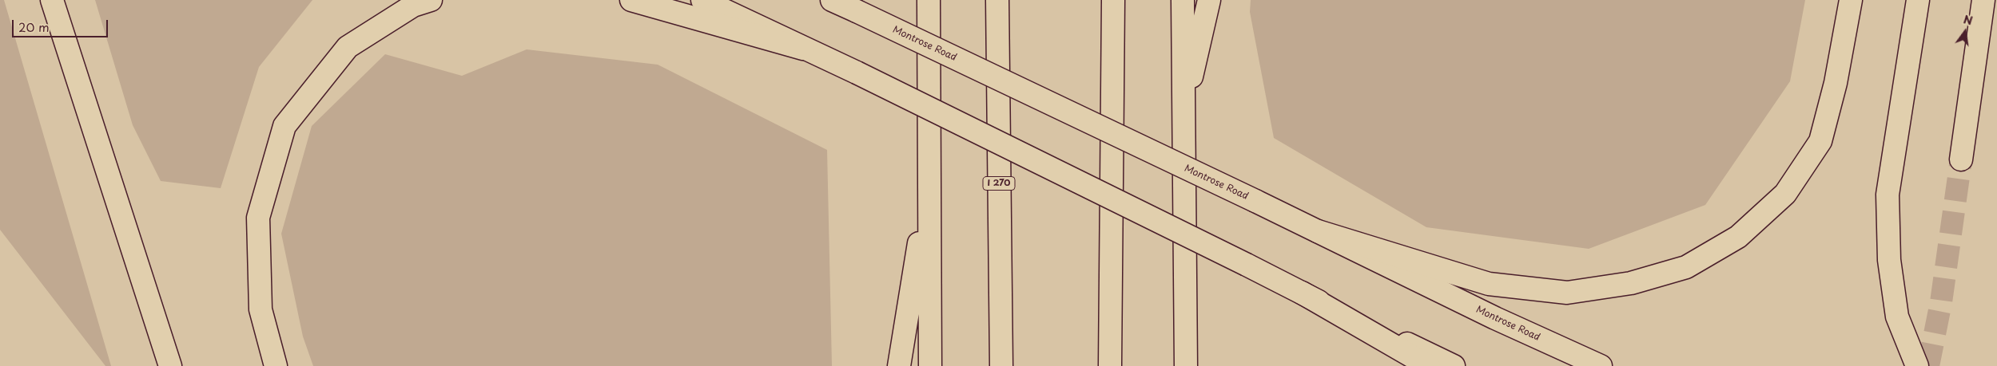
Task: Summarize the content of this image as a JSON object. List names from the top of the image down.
{
  "streets": {
    "main road": ["Montrose Road", "I 270"]
  },
  "scale_bar": "20 m",
  "north": "top"
}
